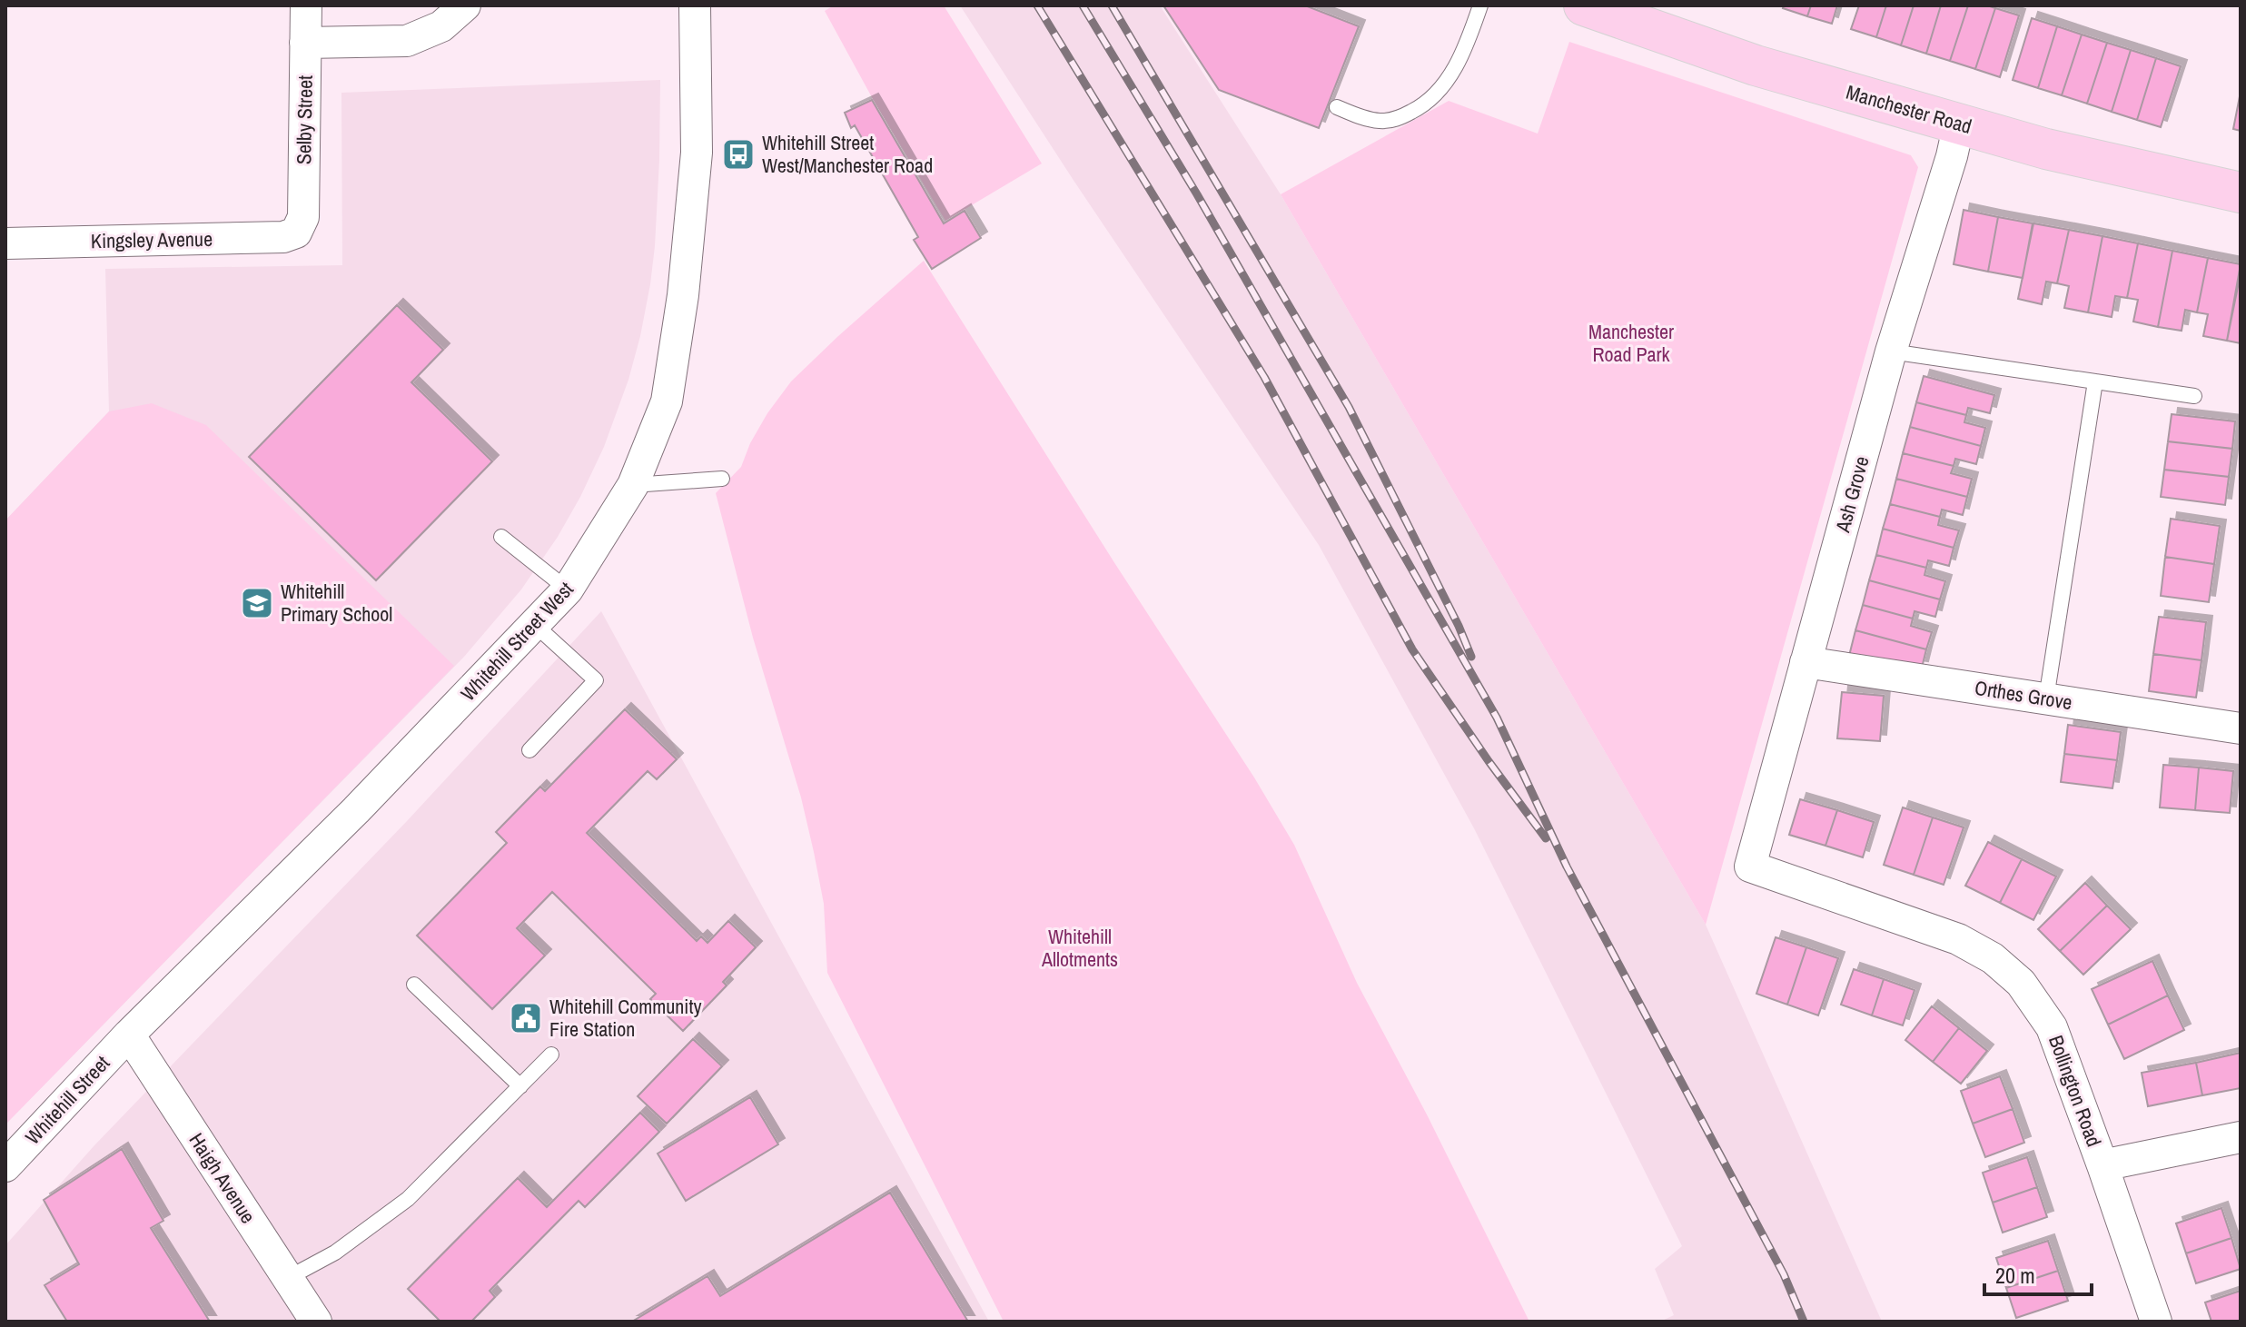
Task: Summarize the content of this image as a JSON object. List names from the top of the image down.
{
  "streets": {
    "main road": ["Manchester Road"],
    "street": [
      "Selby Street",
      "Kingsley Avenue",
      "Ash Grove",
      "Whitehill Street West",
      "Orthes Grove",
      "Bollington Road",
      "Whitehill Street",
      "Haigh Avenue"
    ]
  },
  "crossings": [
    ["Manchester Road", "Ash Grove"],
    ["Selby Street", "Kingsley Avenue"],
    ["Ash Grove", "Orthes Grove"],
    ["Ash Grove", "Bollington Road"],
    ["Whitehill Street West", "Whitehill Street"],
    ["Whitehill Street West", "Haigh Avenue"],
    ["Whitehill Street", "Haigh Avenue"]
  ],
  "parks": ["Manchester Road Park", "Whitehill Allotments"],
  "places": {
    "bus stop": ["Whitehill Street West/Manchester Road"],
    "school or university": ["Whitehill Primary School"],
    "public building": ["Whitehill Community Fire Station"]
  },
  "scale_bar": "20 m"
}
